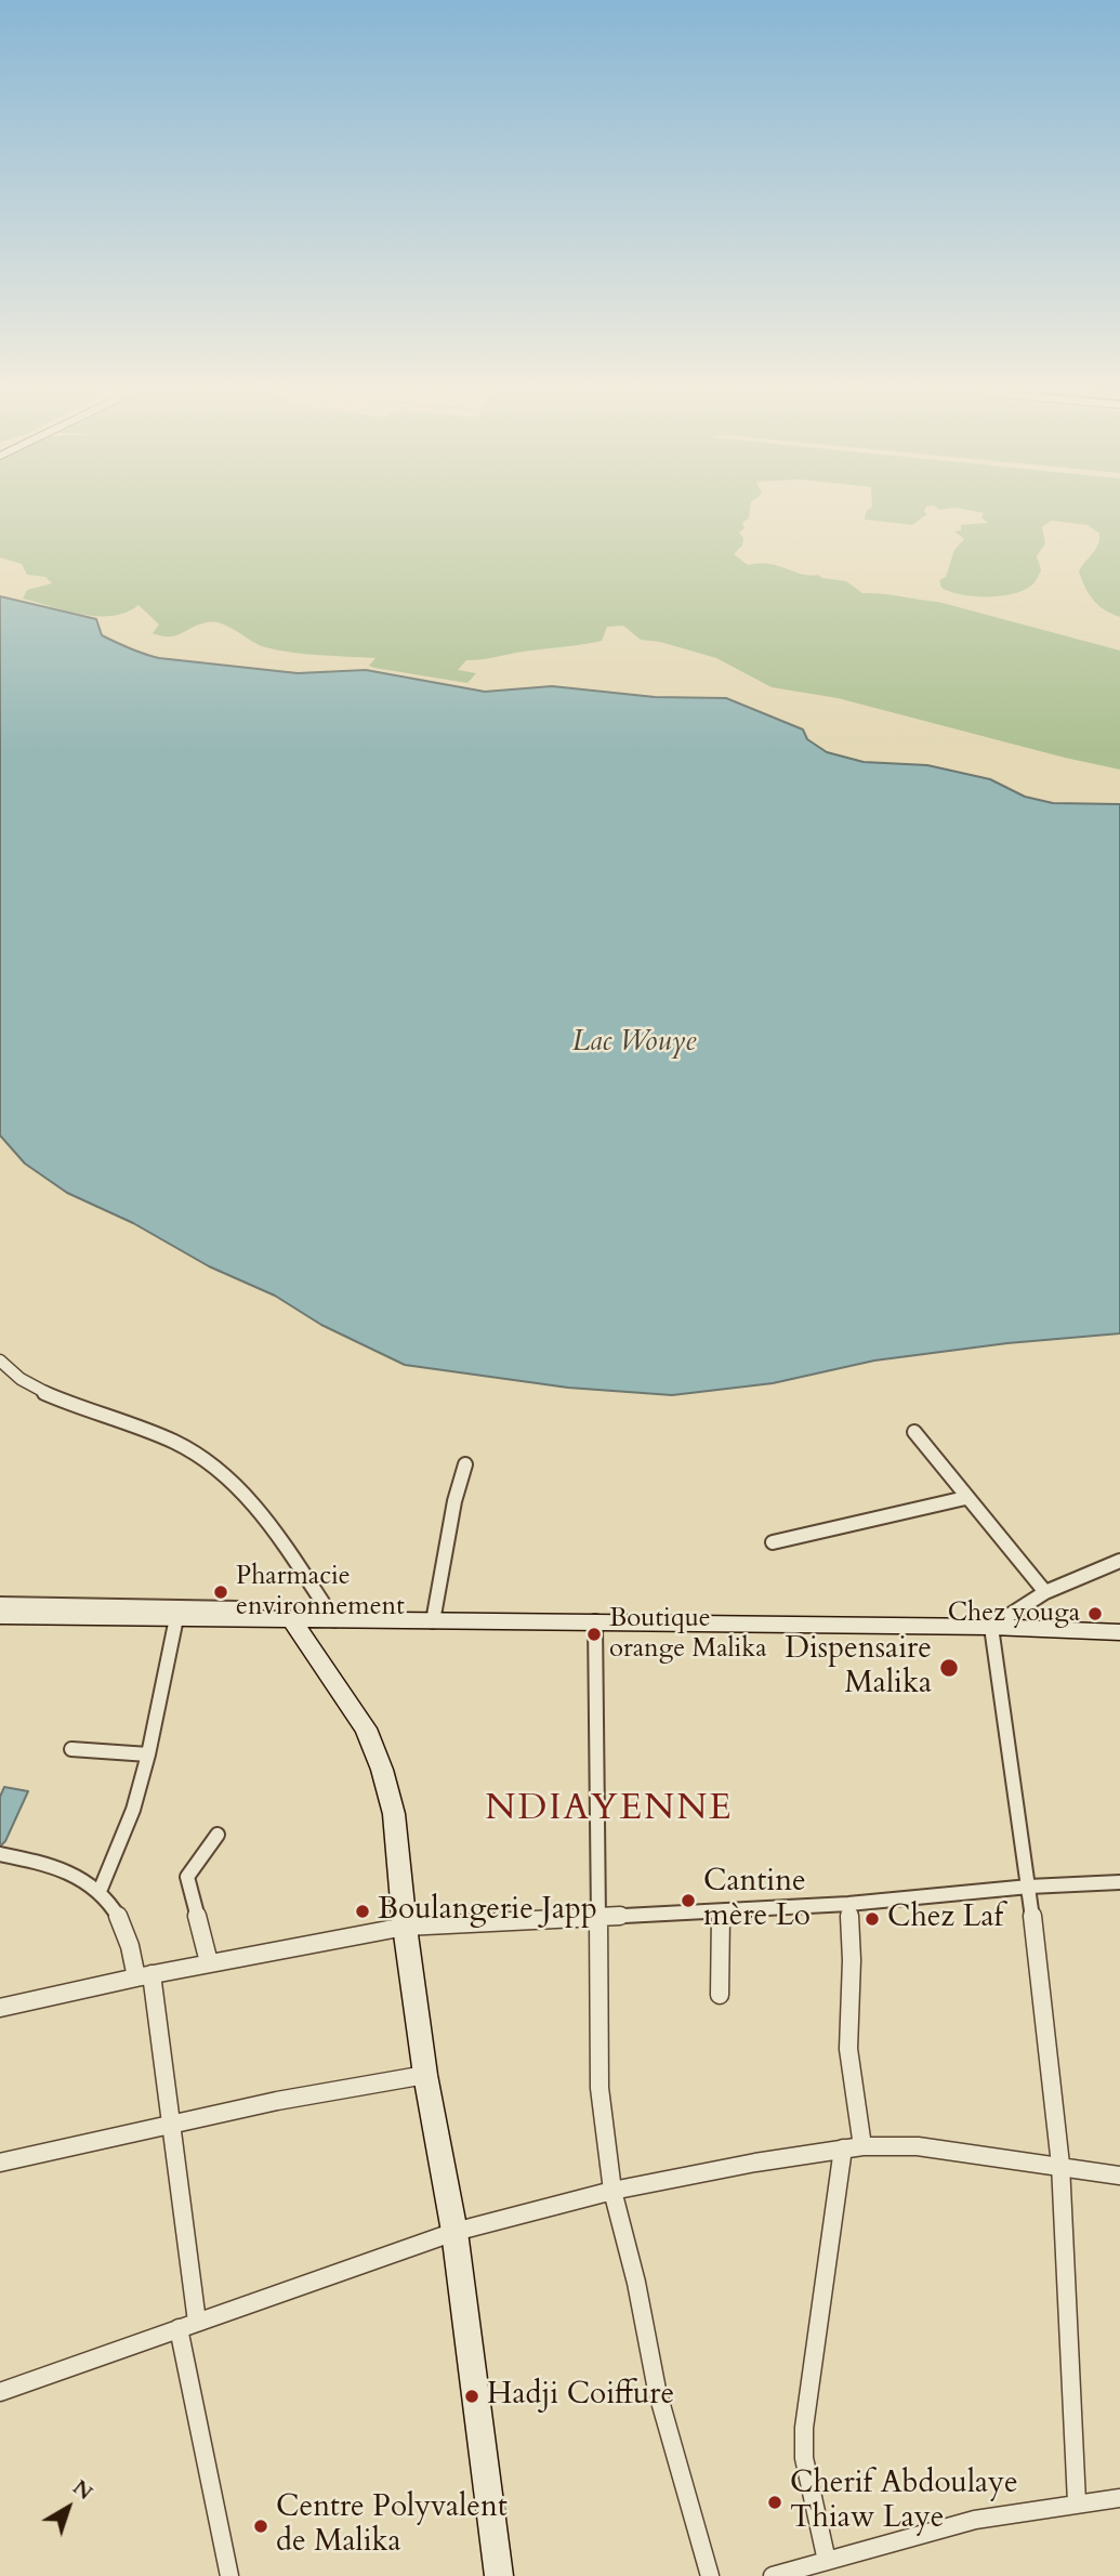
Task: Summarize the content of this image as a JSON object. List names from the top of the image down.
{
  "districts": ["NDIAYENNE"],
  "water": ["Lac Wouye"],
  "places": [
    "Pharmacie environnement",
    "Chez youga",
    "Boutique orange Malika",
    "Dispensaire Malika",
    "Cantine mère Lo",
    "Boulangerie Japp",
    "Chez Laf",
    "Hadji Coiffure",
    "Cherif Abdoulaye Thiaw Laye",
    "Centre Polyvalent de Malika"
  ],
  "north": "top right"
}
